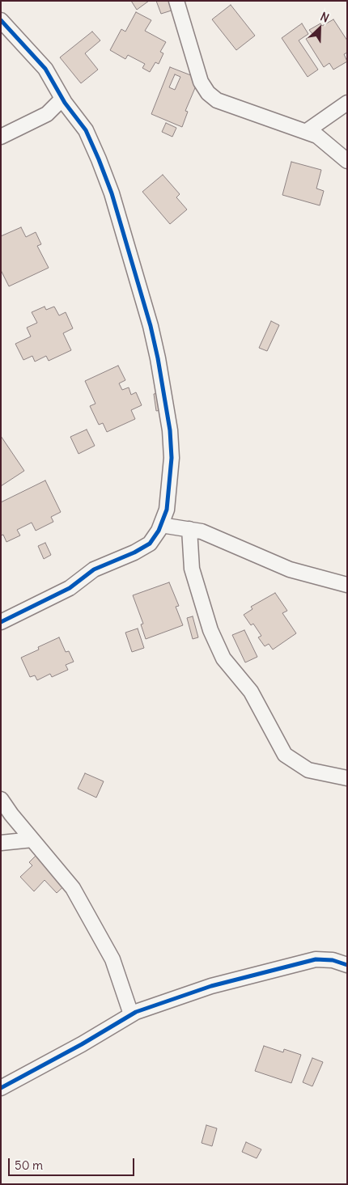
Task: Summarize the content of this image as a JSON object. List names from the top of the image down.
{
  "scale_bar": "50 m",
  "north": "top right"
}
